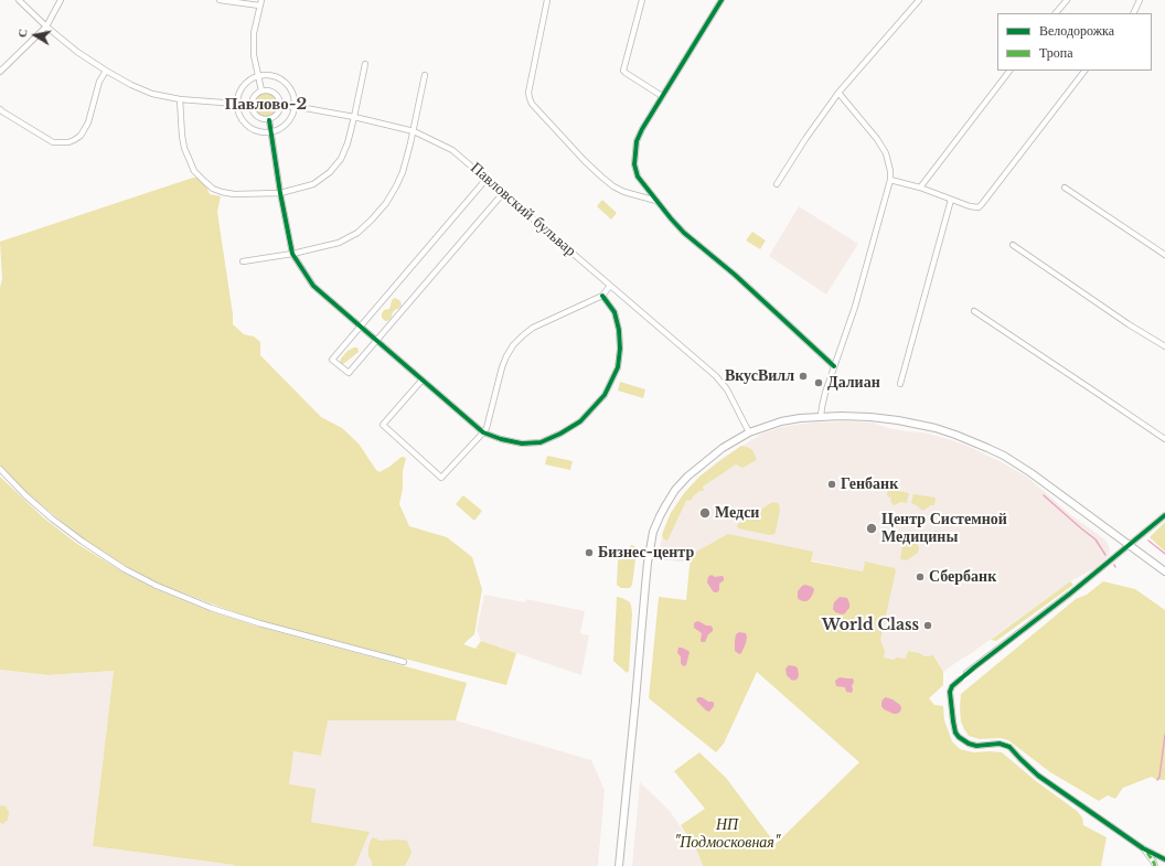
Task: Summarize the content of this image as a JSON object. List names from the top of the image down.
{
  "streets": {
    "street": ["Павловский бульвар"]
  },
  "districts": ["Павлово-2"],
  "parks": ["НП \"Подмосковная\""],
  "places": [
    "ВкусВилл",
    "Далиан",
    "Генбанк",
    "Медси",
    "Центр Системной Медицины",
    "Бизнес-центр",
    "Сбербанк",
    "World Class"
  ],
  "legend": ["Велодорожка", "Тропа"],
  "north": "left"
}
